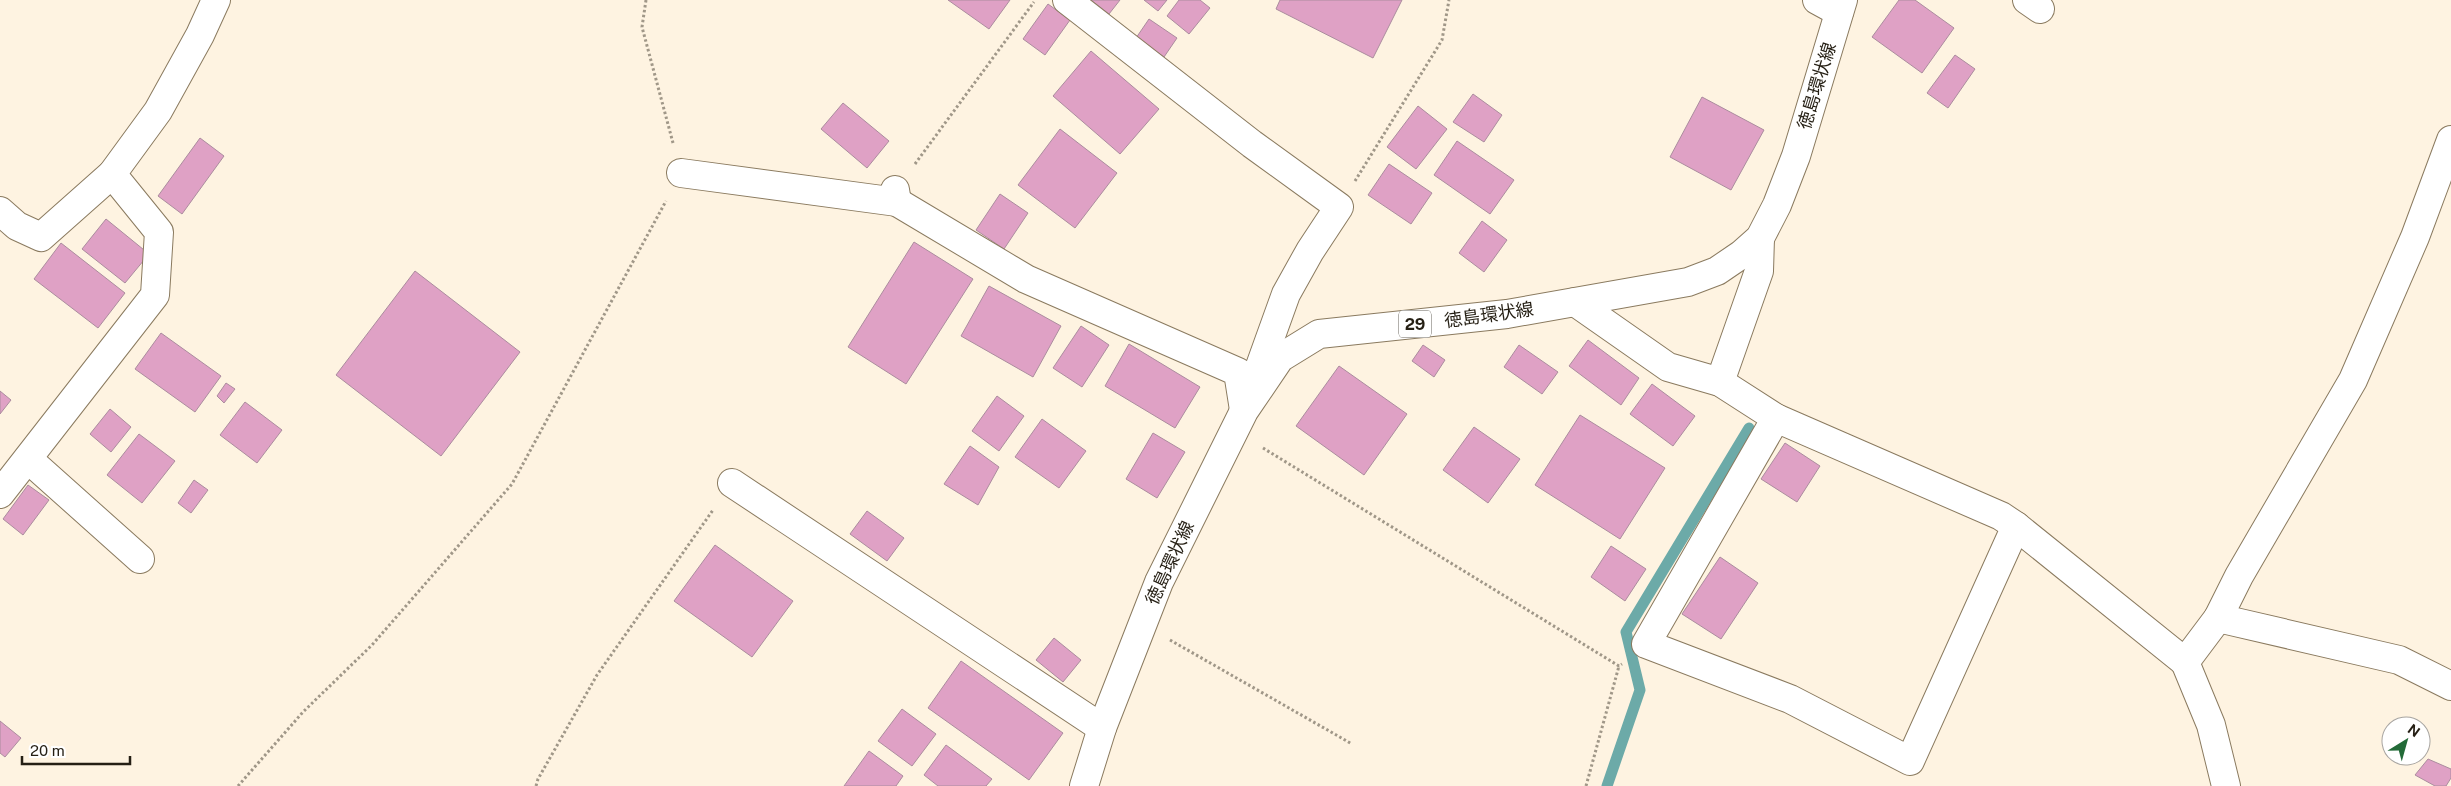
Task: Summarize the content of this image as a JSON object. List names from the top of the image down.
{
  "streets": {
    "street": ["徳島環状線", "29"]
  },
  "scale_bar": "20 m",
  "north": "top right"
}
